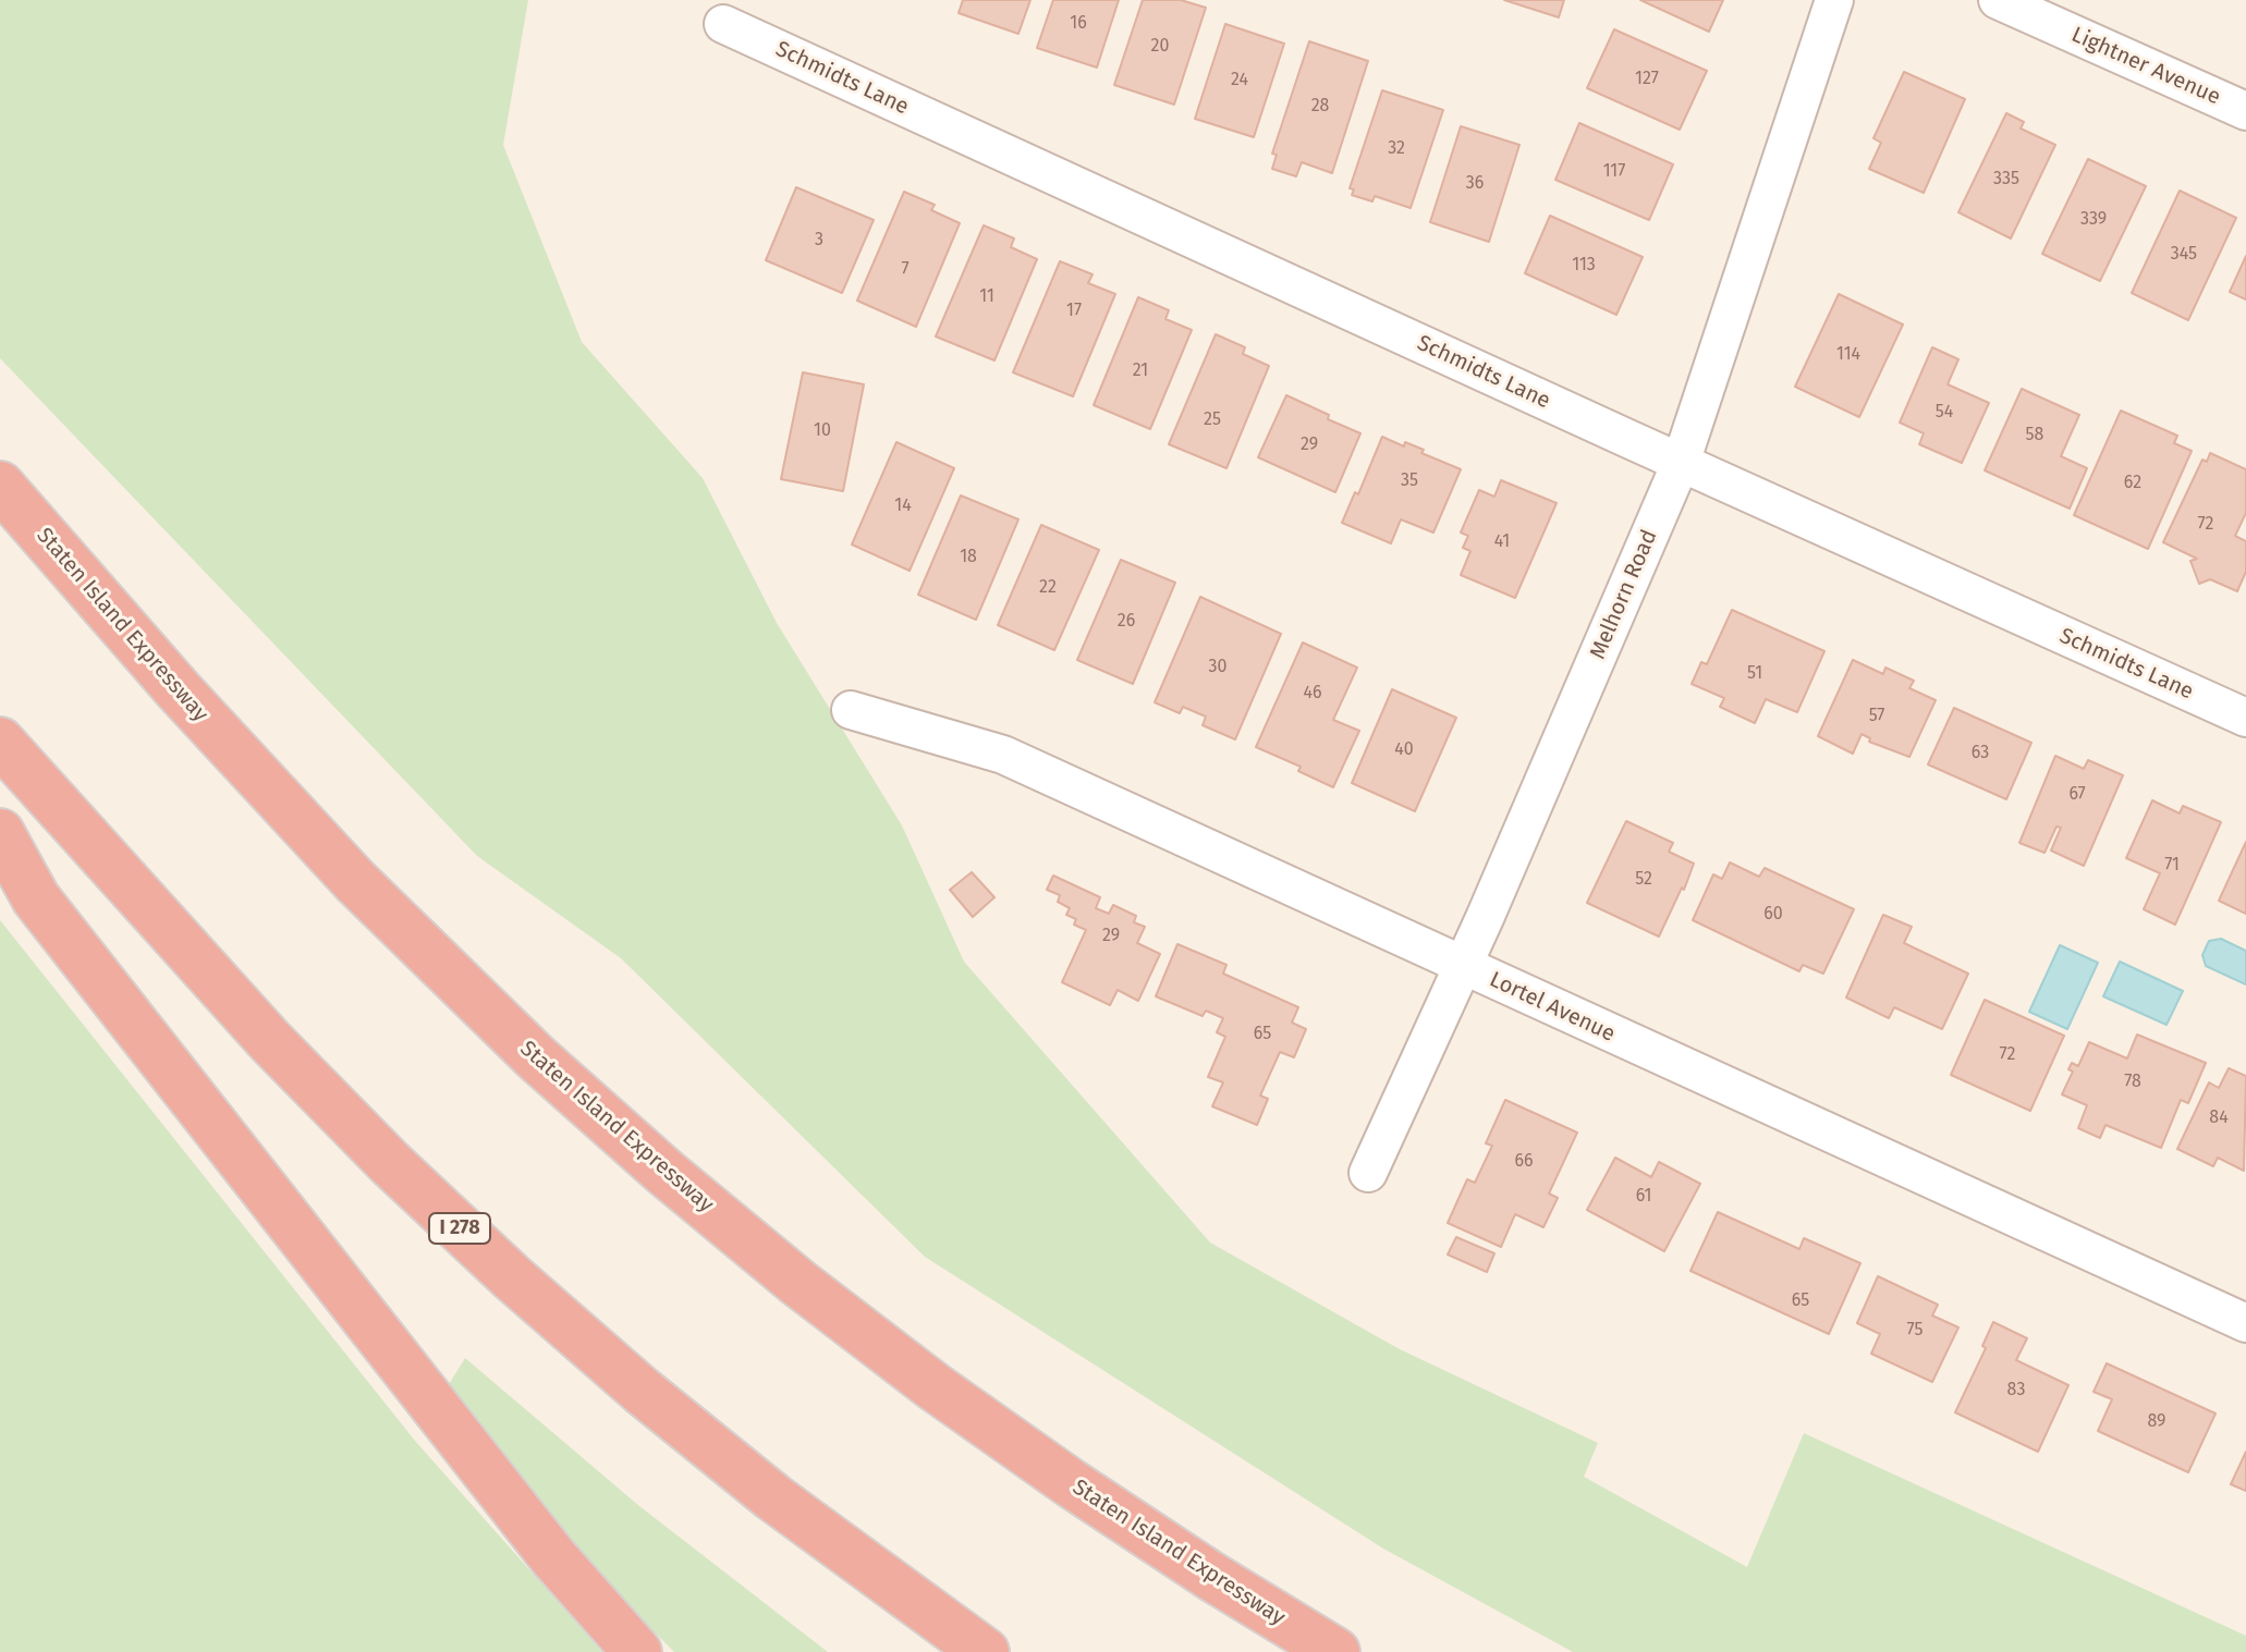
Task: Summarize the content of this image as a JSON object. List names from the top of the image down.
{
  "streets": {
    "highway": ["Staten Island Expressway", "I 278"],
    "street": [
      "Lightner Avenue",
      "Schmidts Lane",
      "Melhorn Road",
      "Lortel Avenue"
    ]
  },
  "crossings": [
    ["Schmidts Lane", "Melhorn Road"],
    ["Melhorn Road", "Lortel Avenue"]
  ],
  "house_numbers": [
    "16",
    "20",
    "127",
    "24",
    "28",
    "32",
    "117",
    "335",
    "36",
    "339",
    "3",
    "345",
    "113",
    "7",
    "11",
    "17",
    "114",
    "21",
    "54",
    "25",
    "10",
    "58",
    "29",
    "35",
    "62",
    "14",
    "72",
    "41",
    "18",
    "22",
    "26",
    "30",
    "51",
    "46",
    "57",
    "40",
    "63",
    "67",
    "71",
    "52",
    "60",
    "29",
    "65",
    "72",
    "78",
    "84",
    "66",
    "61",
    "65",
    "75",
    "83",
    "89"
  ]
}
